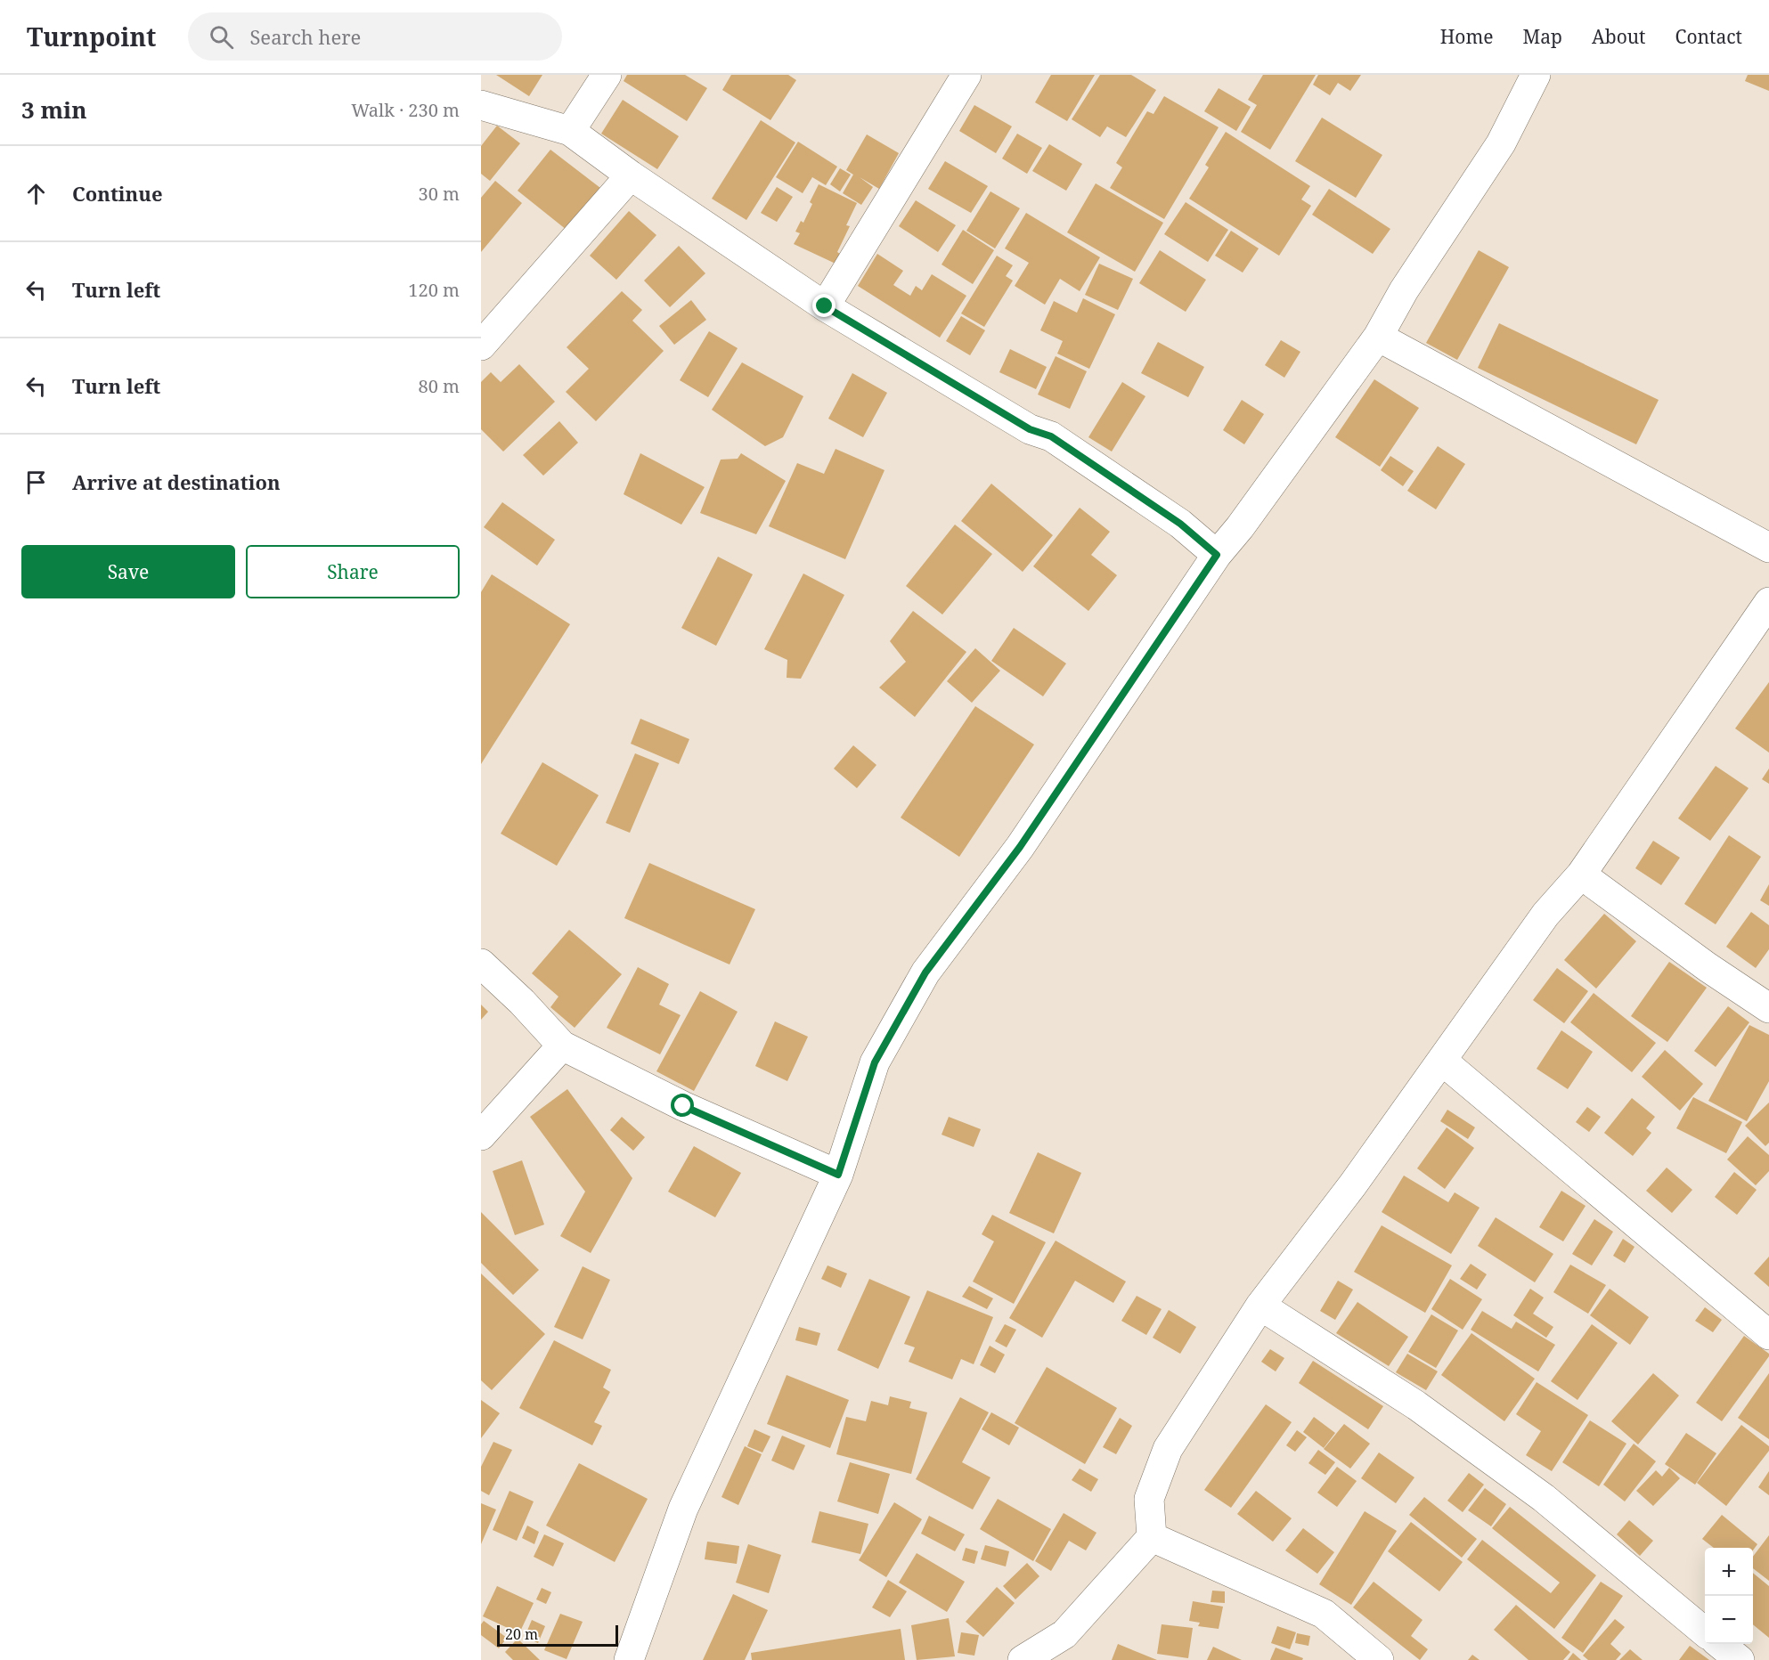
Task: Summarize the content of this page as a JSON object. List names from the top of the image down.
{
  "scale_bar": "20 m",
  "page": {
    "header": "Turnpoint",
    "search": "Search here",
    "nav": [
      "Home",
      "Map",
      "About",
      "Contact"
    ],
    "heading": ["3 min", "Walk · 230 m"],
    "list": [
      ["Continue", "30 m"],
      ["Turn left", "120 m"],
      ["Turn left", "80 m"],
      "Arrive at destination"
    ],
    "buttons": ["Save", "Share"],
    "map_buttons": ["+", "−"],
    "scale": "20 m"
  }
}
